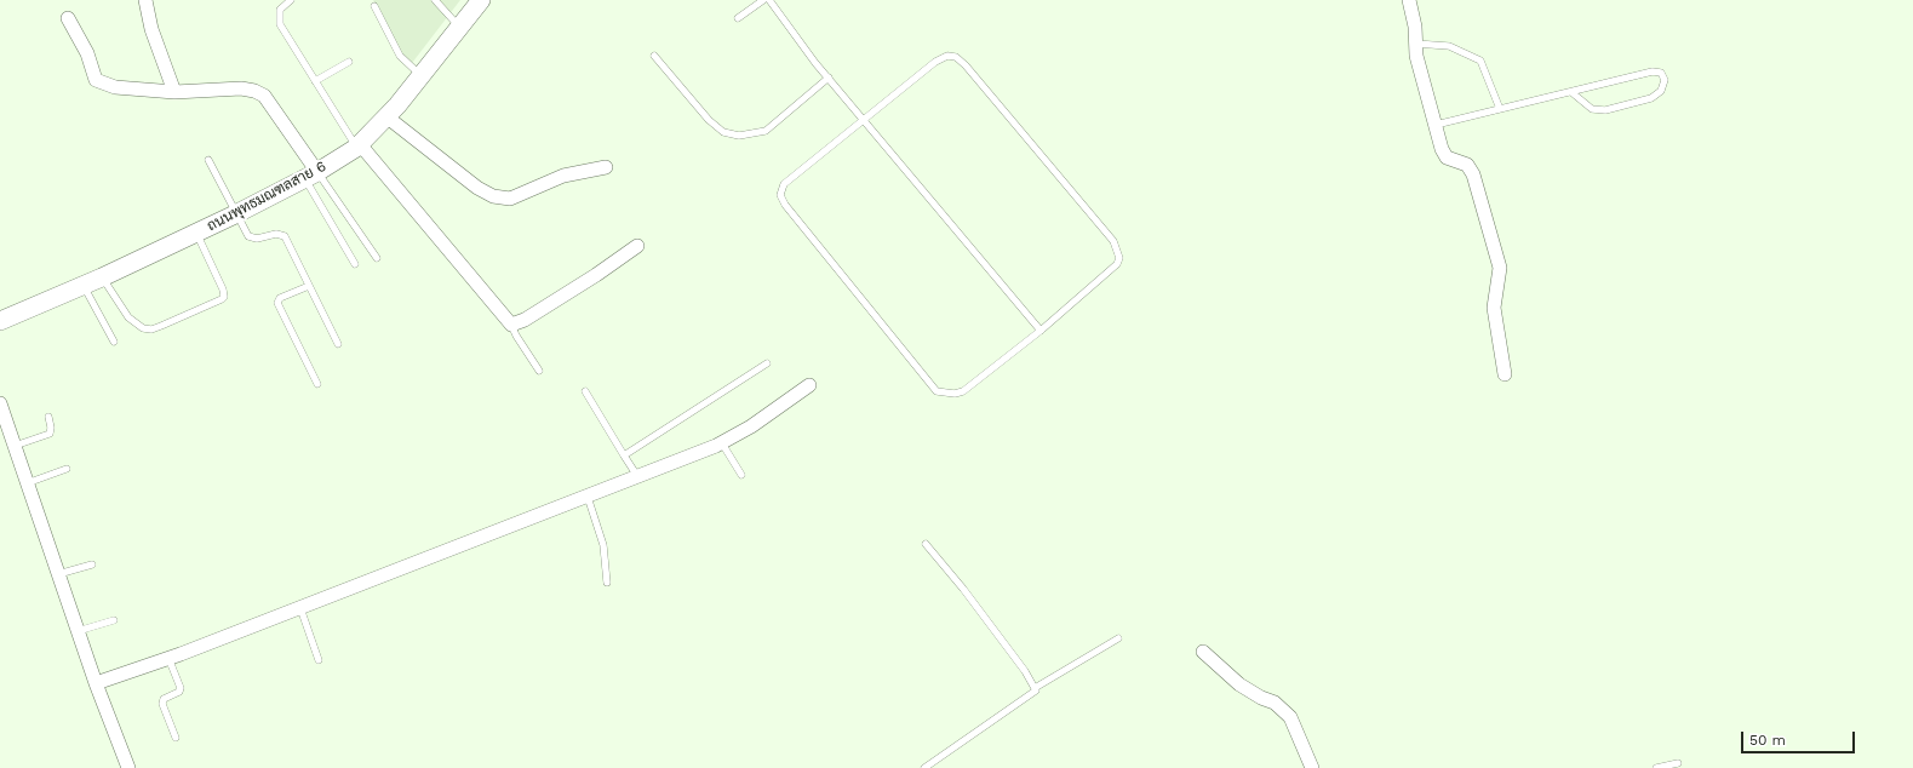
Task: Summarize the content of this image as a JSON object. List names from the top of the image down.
{
  "streets": {
    "main road": ["ถนนพุทธมณฑลสาย 6"]
  },
  "scale_bar": "50 m"
}
